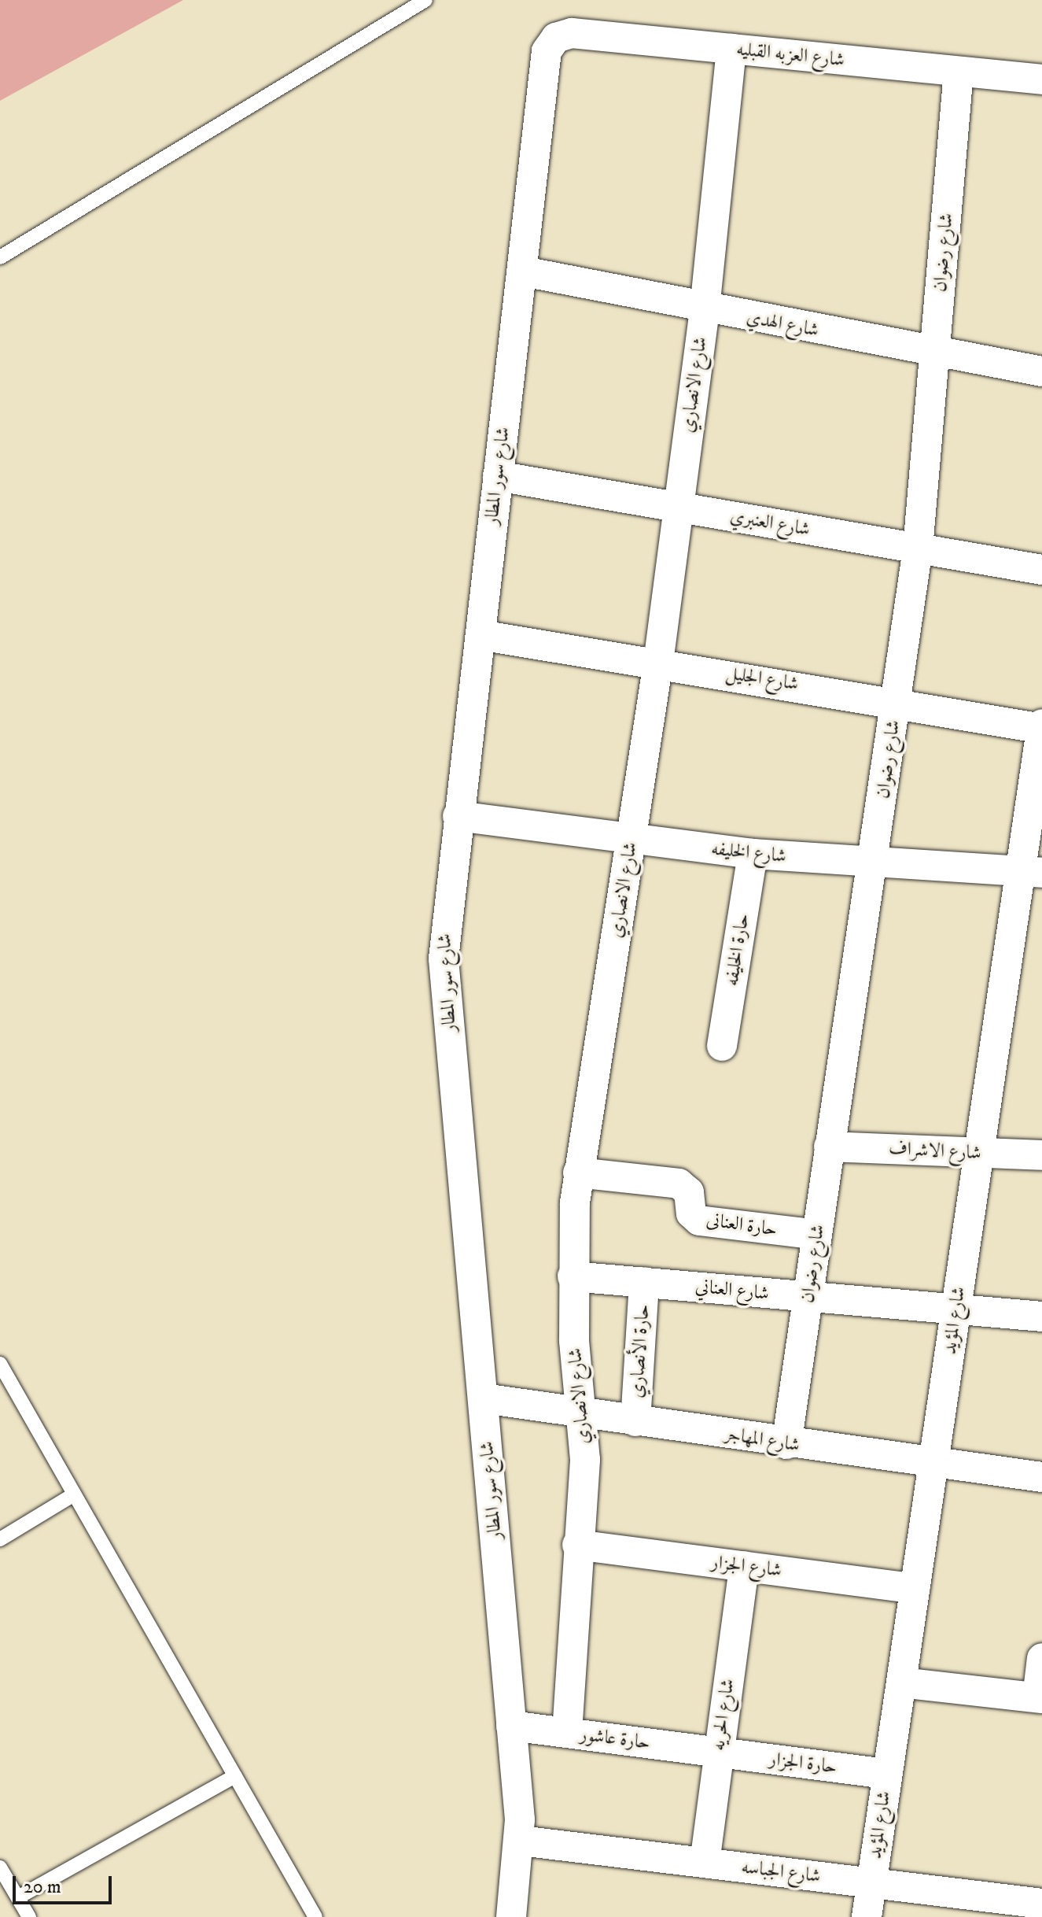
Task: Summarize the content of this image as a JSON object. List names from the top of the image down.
{
  "streets": {
    "street": [
      "شارع العزبه القبليه",
      "شارع رضوان",
      "شارع الهدي",
      "شارع الانصاري",
      "شارع سور المطار",
      "شارع العنبري",
      "شارع الجليل",
      "شارع الخليفه",
      "حارة الخليفه",
      "شارع الاشراف",
      "حارة العنانى",
      "شارع العناني",
      "شارع المؤيد",
      "حارة الأنصاري",
      "شارع المهاجر",
      "شارع الجزار",
      "شارع الحريه",
      "حارة عاشور",
      "حارة الجزار",
      "شارع الجباسه"
    ]
  },
  "crossings": [
    ["شارع العزبه القبليه", "شارع رضوان"],
    ["شارع العزبه القبليه", "شارع الانصاري"],
    ["شارع العزبه القبليه", "شارع سور المطار"],
    ["شارع رضوان", "شارع الهدي"],
    ["شارع رضوان", "شارع العنبري"],
    ["شارع رضوان", "شارع الجليل"],
    ["شارع رضوان", "شارع الخليفه"],
    ["شارع رضوان", "شارع الاشراف"],
    ["شارع رضوان", "حارة العنانى"],
    ["شارع رضوان", "شارع العناني"],
    ["شارع رضوان", "شارع المهاجر"],
    ["شارع الهدي", "شارع الانصاري"],
    ["شارع الهدي", "شارع سور المطار"],
    ["شارع الانصاري", "شارع العنبري"],
    ["شارع الانصاري", "شارع الجليل"],
    ["شارع الانصاري", "شارع الخليفه"],
    ["شارع الانصاري", "حارة العنانى"],
    ["شارع الانصاري", "شارع العناني"],
    ["شارع الانصاري", "شارع المهاجر"],
    ["شارع الانصاري", "شارع الجزار"],
    ["شارع الانصاري", "حارة عاشور"],
    ["شارع سور المطار", "شارع العنبري"],
    ["شارع سور المطار", "شارع الجليل"],
    ["شارع سور المطار", "شارع الخليفه"],
    ["شارع سور المطار", "شارع المهاجر"],
    ["شارع سور المطار", "حارة عاشور"],
    ["شارع سور المطار", "شارع الجباسه"],
    ["شارع الجليل", "شارع المؤيد"],
    ["شارع الخليفه", "حارة الخليفه"],
    ["شارع الخليفه", "شارع المؤيد"],
    ["شارع الاشراف", "شارع المؤيد"],
    ["شارع العناني", "شارع المؤيد"],
    ["شارع العناني", "حارة الأنصاري"],
    ["شارع المؤيد", "شارع المهاجر"],
    ["شارع المؤيد", "شارع الجزار"],
    ["شارع المؤيد", "حارة الجزار"],
    ["شارع المؤيد", "شارع الجباسه"],
    ["حارة الأنصاري", "شارع المهاجر"],
    ["شارع الجزار", "شارع الحريه"],
    ["شارع الحريه", "حارة عاشور"],
    ["شارع الحريه", "حارة الجزار"],
    ["شارع الحريه", "شارع الجباسه"],
    ["حارة عاشور", "حارة الجزار"]
  ],
  "scale_bar": "20 m"
}
